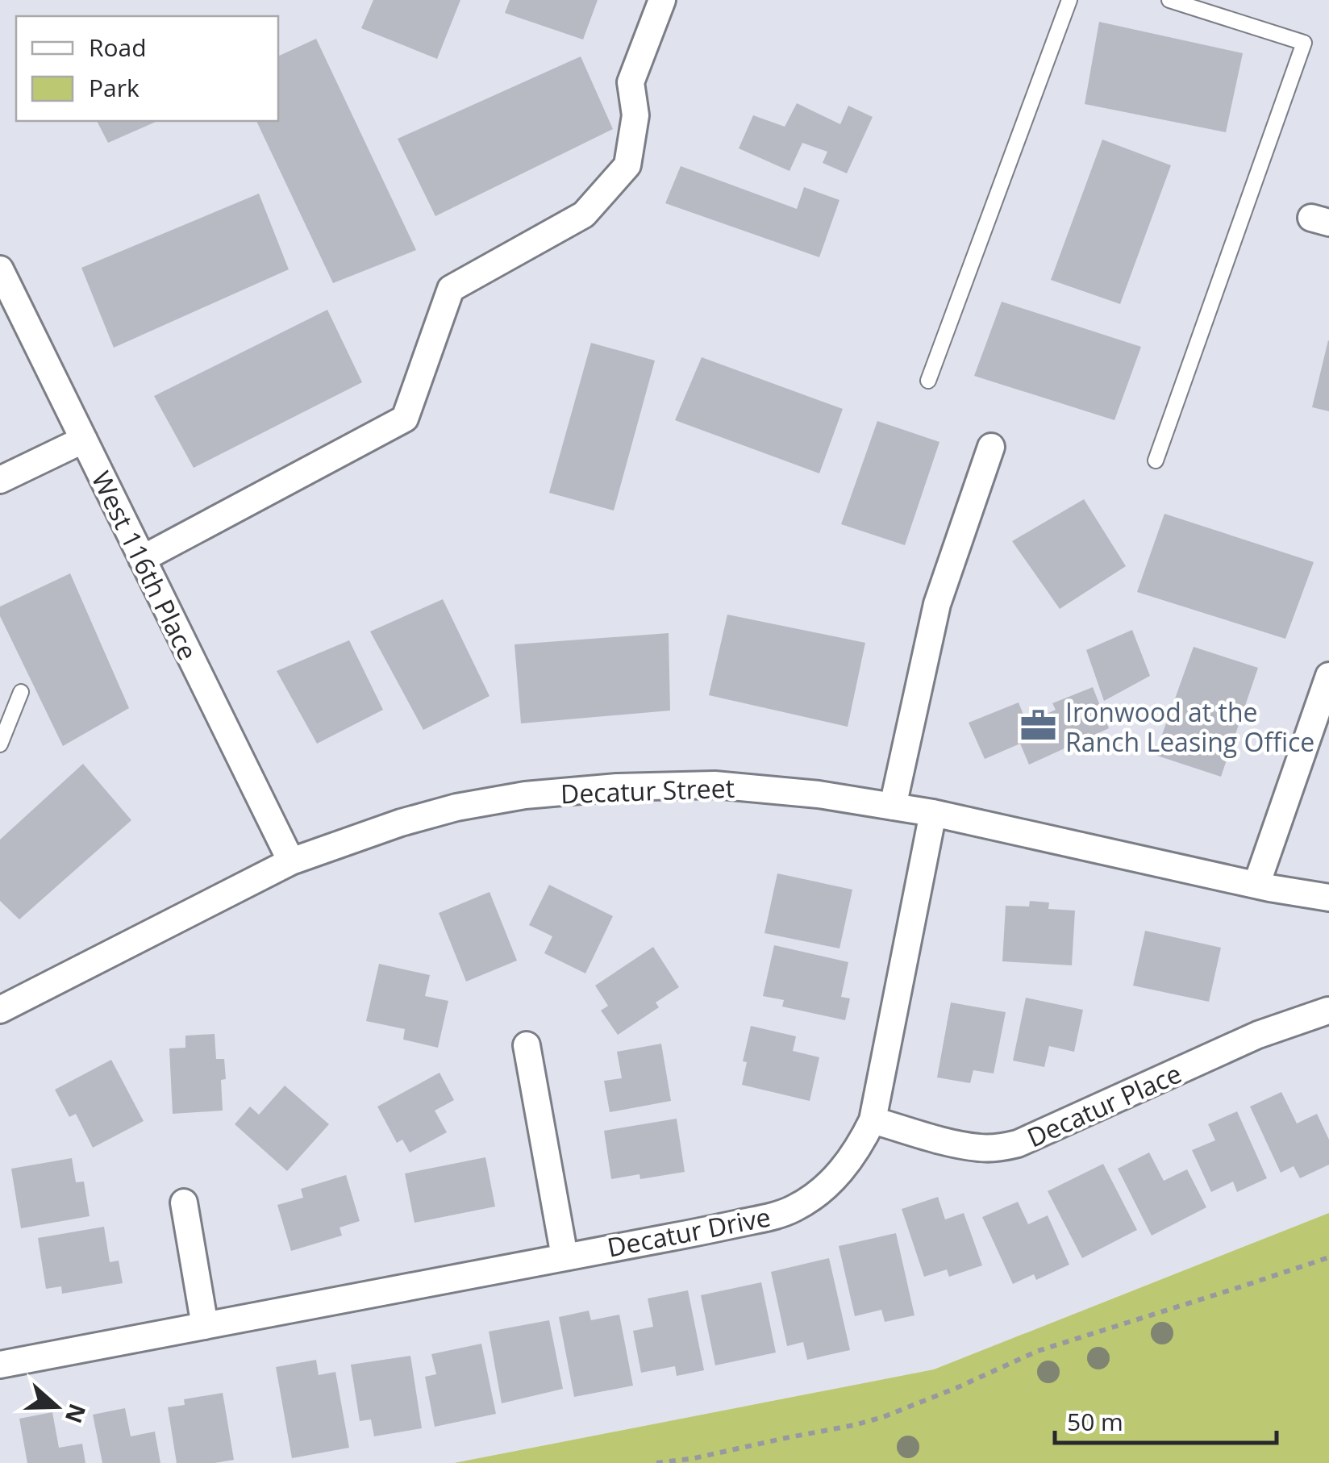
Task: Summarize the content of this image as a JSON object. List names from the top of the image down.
{
  "streets": {
    "street": [
      "West 116th Place",
      "Decatur Street",
      "Decatur Place",
      "Decatur Drive"
    ]
  },
  "crossings": [
    ["West 116th Place", "Decatur Street"],
    ["Decatur Street", "Decatur Drive"],
    ["Decatur Place", "Decatur Drive"]
  ],
  "places": {
    "office": ["Ironwood at the Ranch Leasing Office"]
  },
  "legend": ["Road", "Park"],
  "scale_bar": "50 m",
  "north": "right"
}
